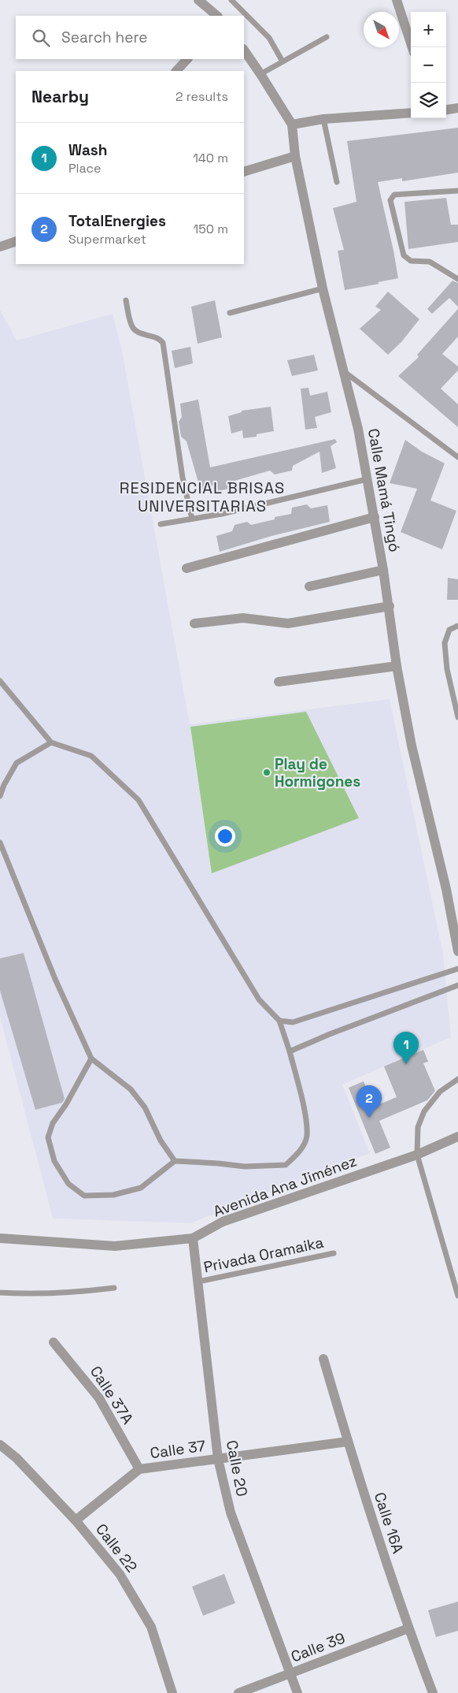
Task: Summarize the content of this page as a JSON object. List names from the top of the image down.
{
  "streets": {
    "street": [
      "Calle Mamá Tingó",
      "Avenida Ana Jiménez",
      "Calle 37A",
      "Calle 37",
      "Calle 20",
      "Calle 16A",
      "Calle 22",
      "Calle 39"
    ],
    "lane": ["Privada Oramaika"]
  },
  "crossings": [
    ["Avenida Ana Jiménez", "Calle 20"],
    ["Privada Oramaika", "Calle 20"],
    ["Calle 37A", "Calle 37"],
    ["Calle 37", "Calle 20"],
    ["Calle 37", "Calle 16A"],
    ["Calle 37", "Calle 22"],
    ["Calle 20", "Calle 39"],
    ["Calle 16A", "Calle 39"]
  ],
  "districts": ["RESIDENCIAL BRISAS UNIVERSITARIAS"],
  "places": ["Play de Hormigones"],
  "north": "bottom right",
  "page": {
    "map_buttons": ["+", "−"],
    "search": "Search here",
    "heading": ["Nearby", "2 results"],
    "list": [
      {
        "mark": "1",
        "name": "Wash",
        "note": "Place",
        "value": "140 m"
      },
      {
        "mark": "2",
        "name": "TotalEnergies",
        "note": "Supermarket",
        "value": "150 m"
      }
    ],
    "pins": ["1", "2"]
  }
}
